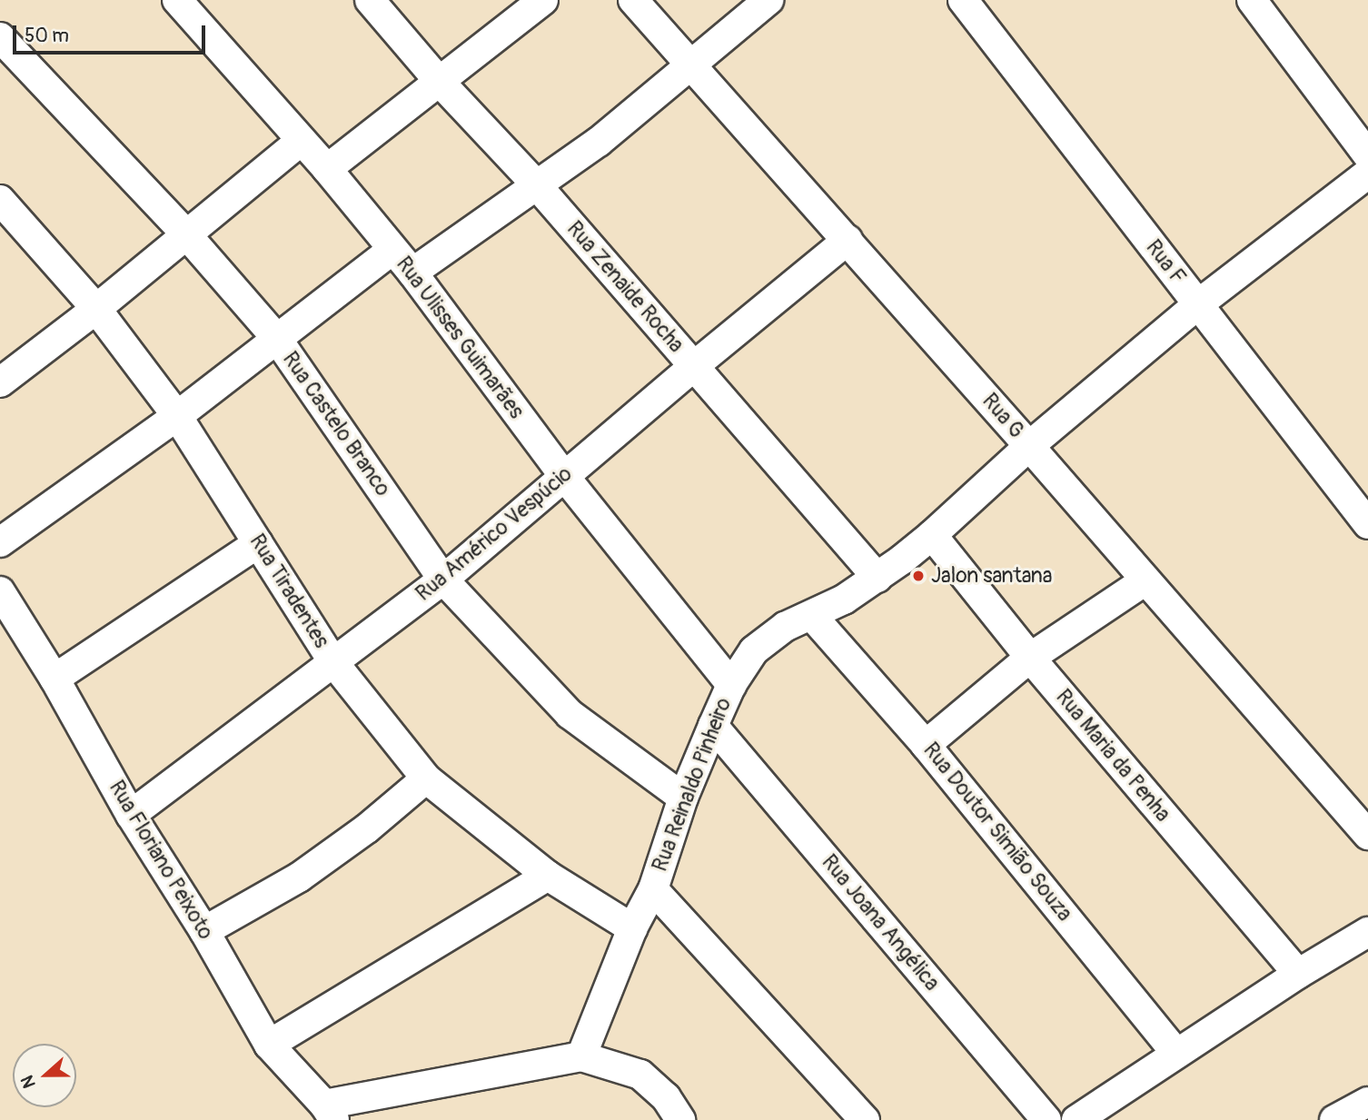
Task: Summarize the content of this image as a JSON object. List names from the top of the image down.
{
  "streets": {
    "street": [
      "Rua F",
      "Rua Zenaide Rocha",
      "Rua Ulisses Guimarães",
      "Rua G",
      "Rua Castelo Branco",
      "Rua Américo Vespúcio",
      "Rua Tiradentes",
      "Rua Maria da Penha",
      "Rua Reinaldo Pinheiro",
      "Rua Doutor Simião Souza",
      "Rua Floriano Peixoto",
      "Rua Joana Angélica"
    ]
  },
  "crossings": [
    ["Rua F", "Rua Reinaldo Pinheiro"],
    ["Rua Zenaide Rocha", "Rua Américo Vespúcio"],
    ["Rua Zenaide Rocha", "Rua Reinaldo Pinheiro"],
    ["Rua Ulisses Guimarães", "Rua Américo Vespúcio"],
    ["Rua Ulisses Guimarães", "Rua Reinaldo Pinheiro"],
    ["Rua G", "Rua Américo Vespúcio"],
    ["Rua G", "Rua Reinaldo Pinheiro"],
    ["Rua Castelo Branco", "Rua Américo Vespúcio"],
    ["Rua Castelo Branco", "Rua Reinaldo Pinheiro"],
    ["Rua Américo Vespúcio", "Rua Tiradentes"],
    ["Rua Américo Vespúcio", "Rua Floriano Peixoto"],
    ["Rua Tiradentes", "Rua Reinaldo Pinheiro"],
    ["Rua Maria da Penha", "Rua Reinaldo Pinheiro"],
    ["Rua Reinaldo Pinheiro", "Rua Doutor Simião Souza"],
    ["Rua Reinaldo Pinheiro", "Rua Joana Angélica"]
  ],
  "places": ["Jalon santana"],
  "scale_bar": "50 m",
  "north": "left"
}
